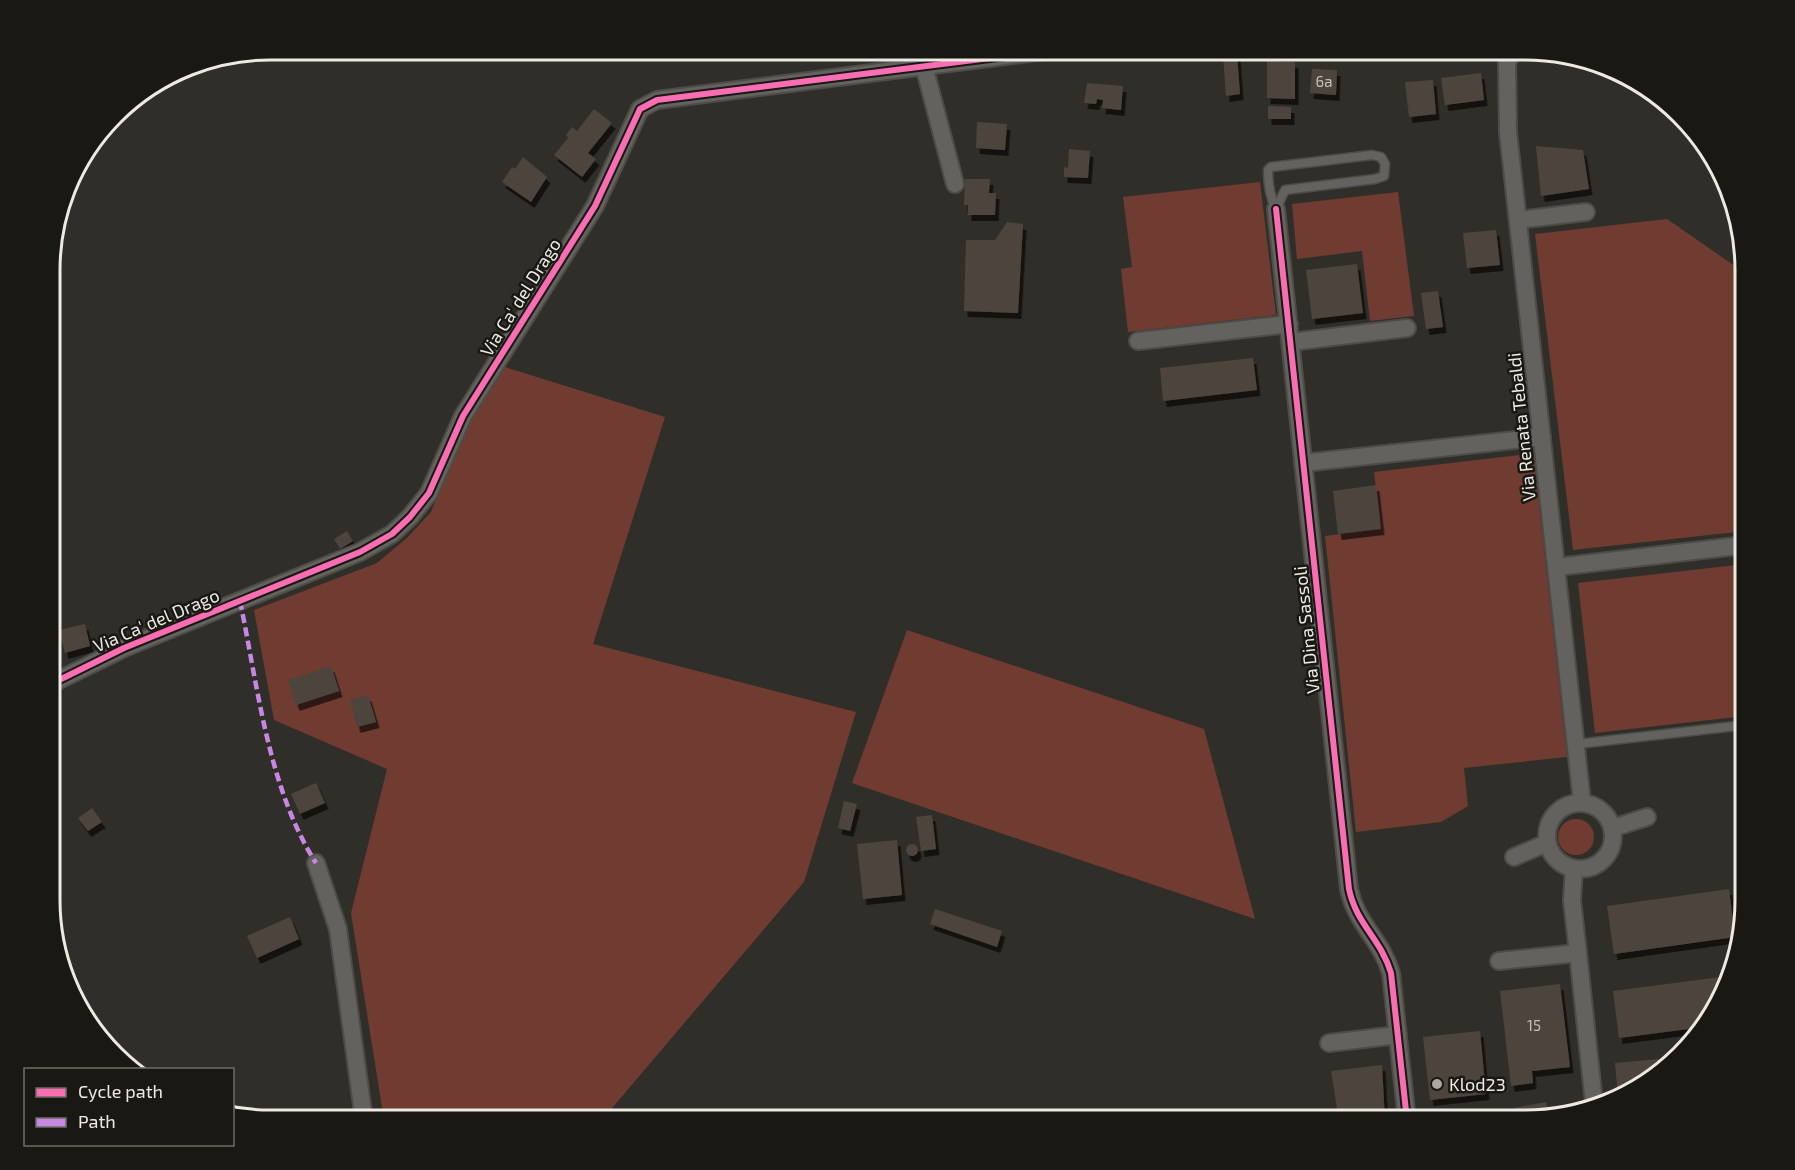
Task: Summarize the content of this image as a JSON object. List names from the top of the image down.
{
  "streets": {
    "street": ["Via Ca' del Drago", "Via Renata Tebaldi", "Via Dina Sassoli"]
  },
  "places": ["Klod23"],
  "house_numbers": ["6a", "15"],
  "legend": ["Cycle path", "Path"]
}
